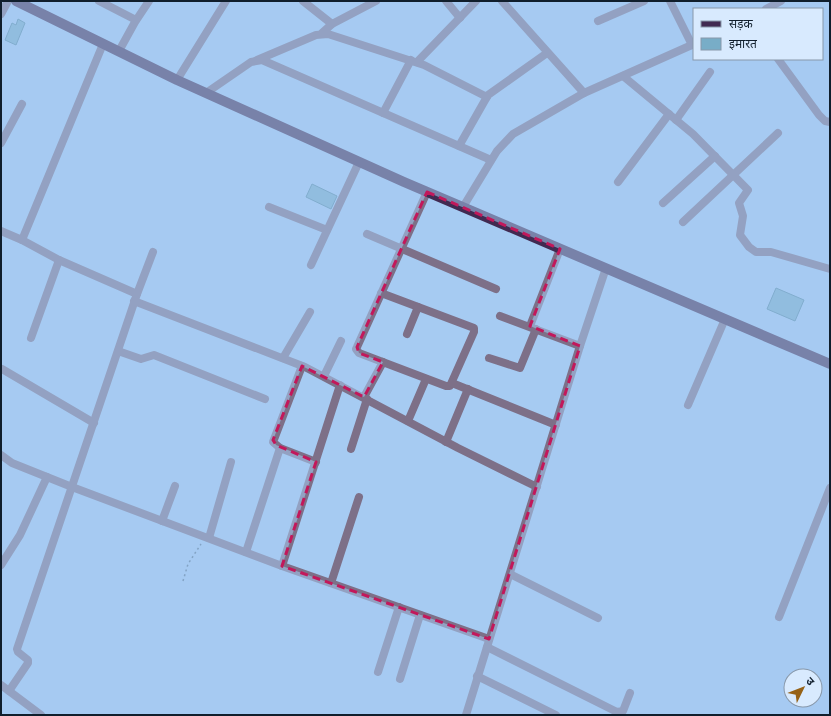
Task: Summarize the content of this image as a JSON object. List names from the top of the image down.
{
  "legend": ["सड़क", "इमारत"],
  "north": "top right"
}
